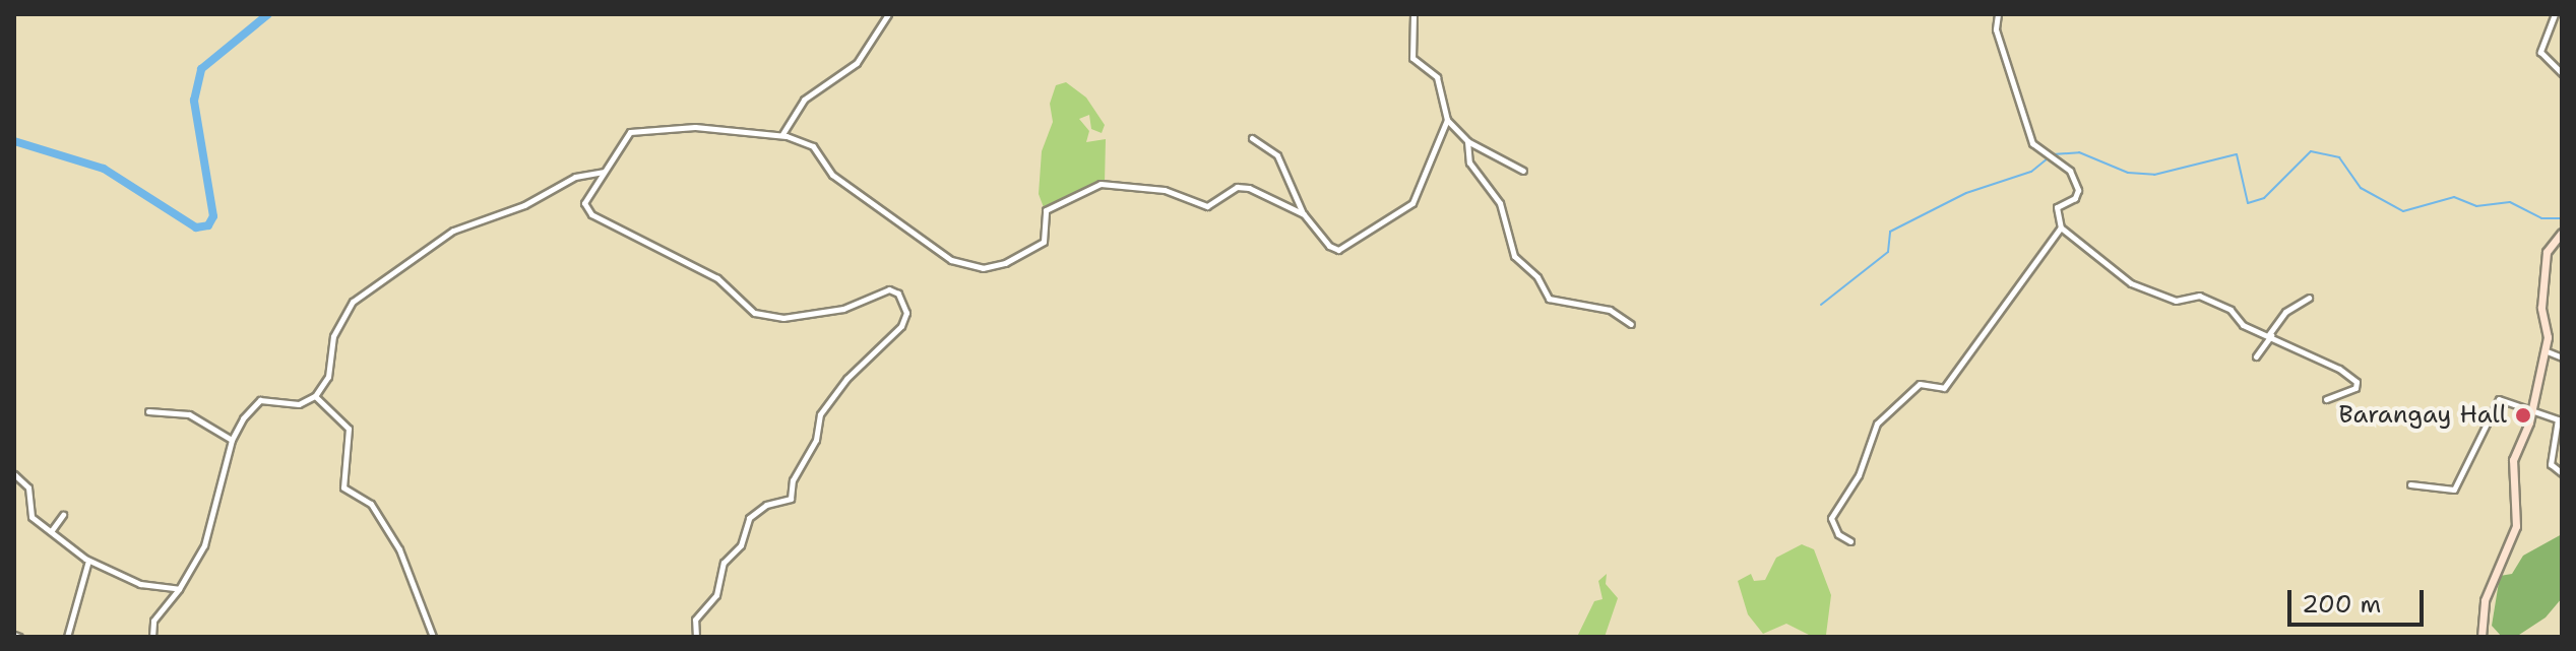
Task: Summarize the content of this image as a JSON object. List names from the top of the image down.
{
  "places": ["Barangay Hall"],
  "scale_bar": "200 m"
}
